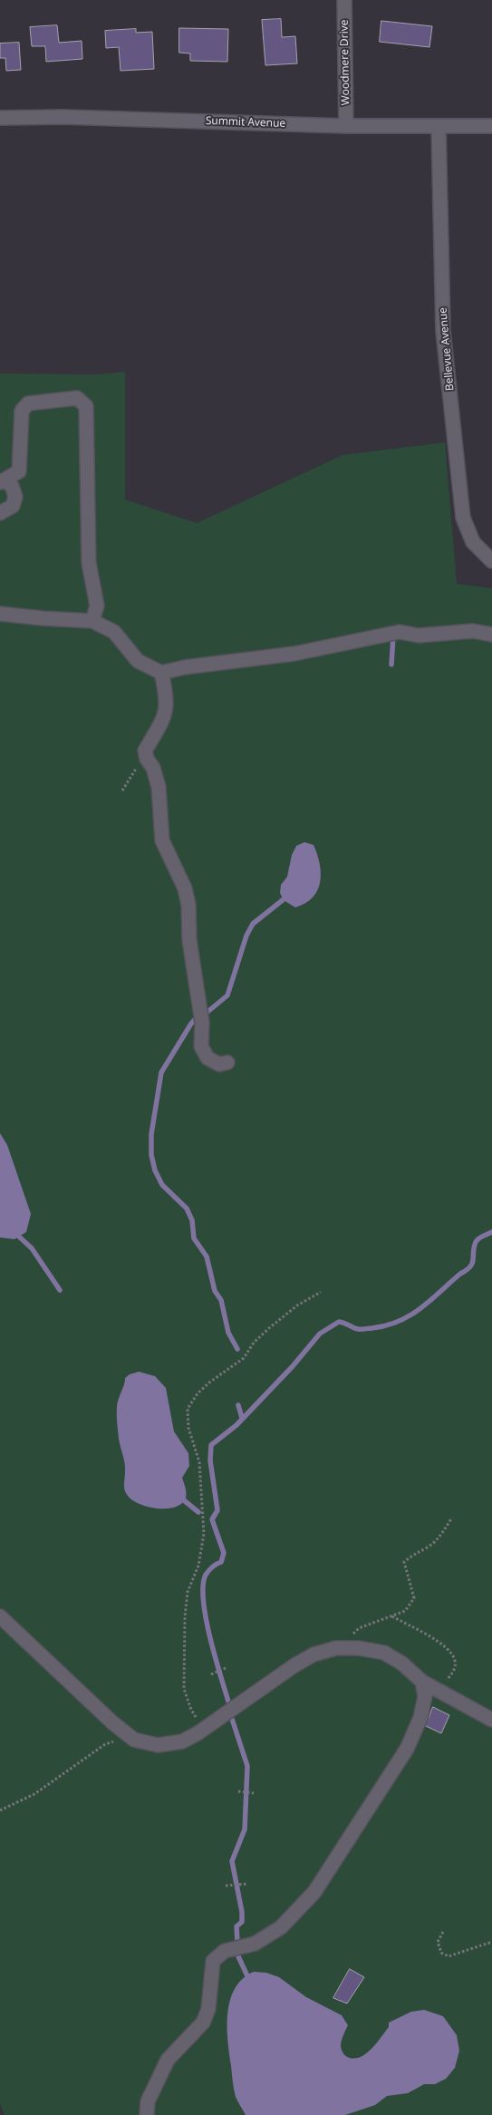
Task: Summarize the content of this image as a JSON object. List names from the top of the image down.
{
  "streets": {
    "street": ["Woodmere Drive", "Summit Avenue", "Bellevue Avenue"]
  },
  "crossings": [
    ["Woodmere Drive", "Summit Avenue"],
    ["Summit Avenue", "Bellevue Avenue"]
  ]
}
